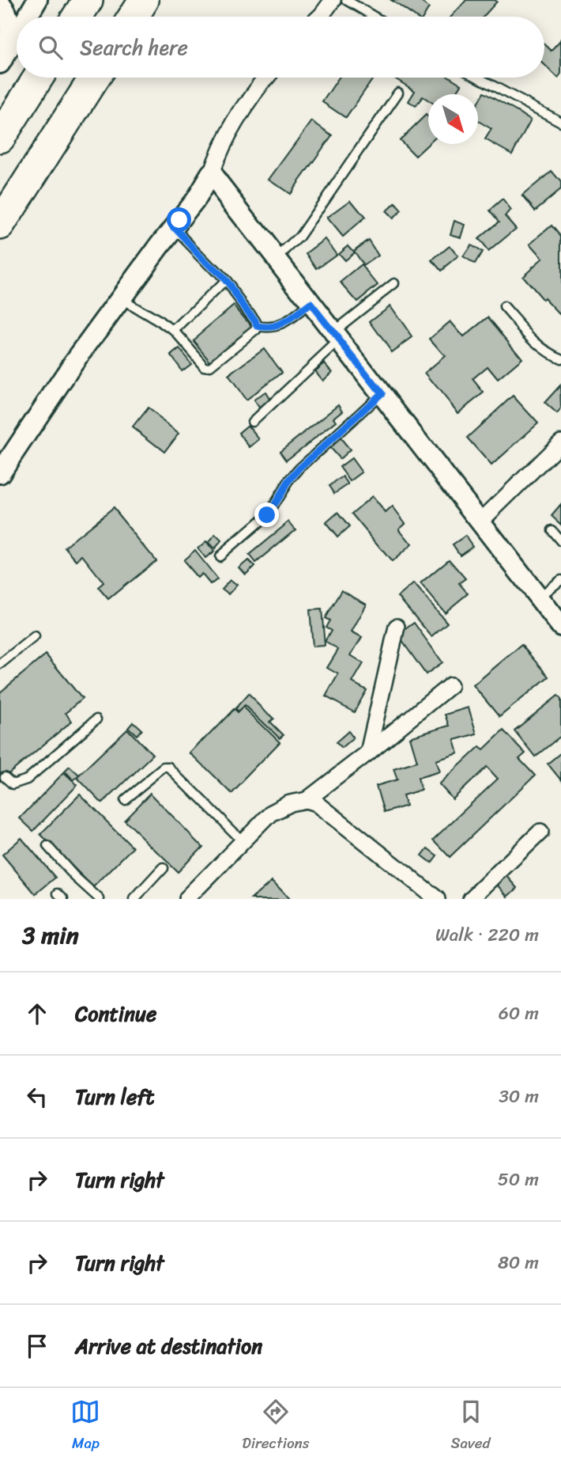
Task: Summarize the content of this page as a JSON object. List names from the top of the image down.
{
  "north": "bottom right",
  "page": {
    "search": "Search here",
    "heading": ["3 min", "Walk · 220 m"],
    "list": [
      ["Continue", "60 m"],
      ["Turn left", "30 m"],
      ["Turn right", "50 m"],
      ["Turn right", "80 m"],
      "Arrive at destination"
    ],
    "nav": ["Map", "Directions", "Saved"]
  }
}
